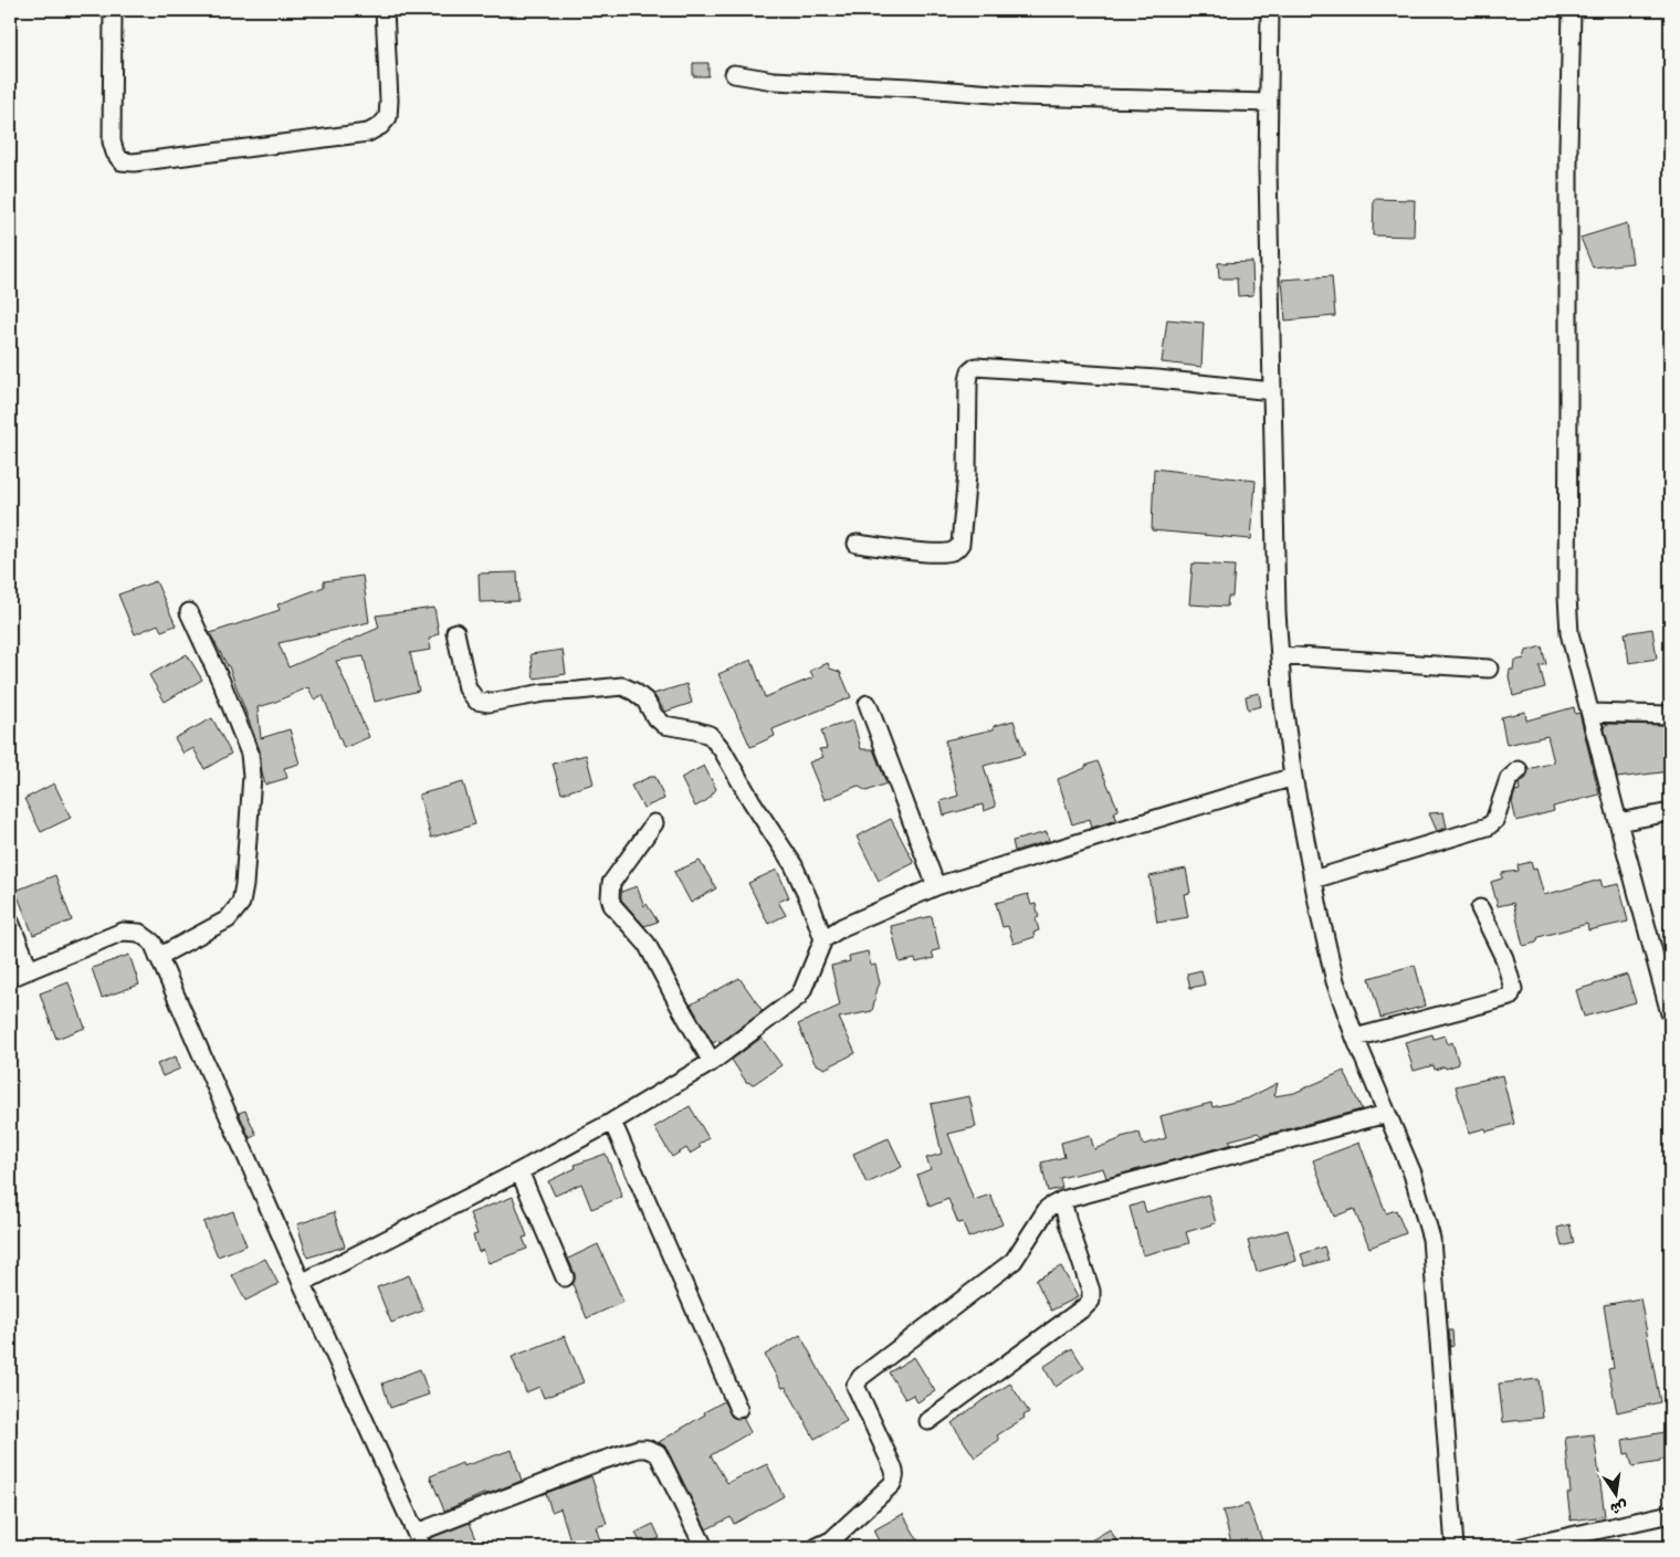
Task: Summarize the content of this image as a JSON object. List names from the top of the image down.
{
  "north": "bottom"
}
